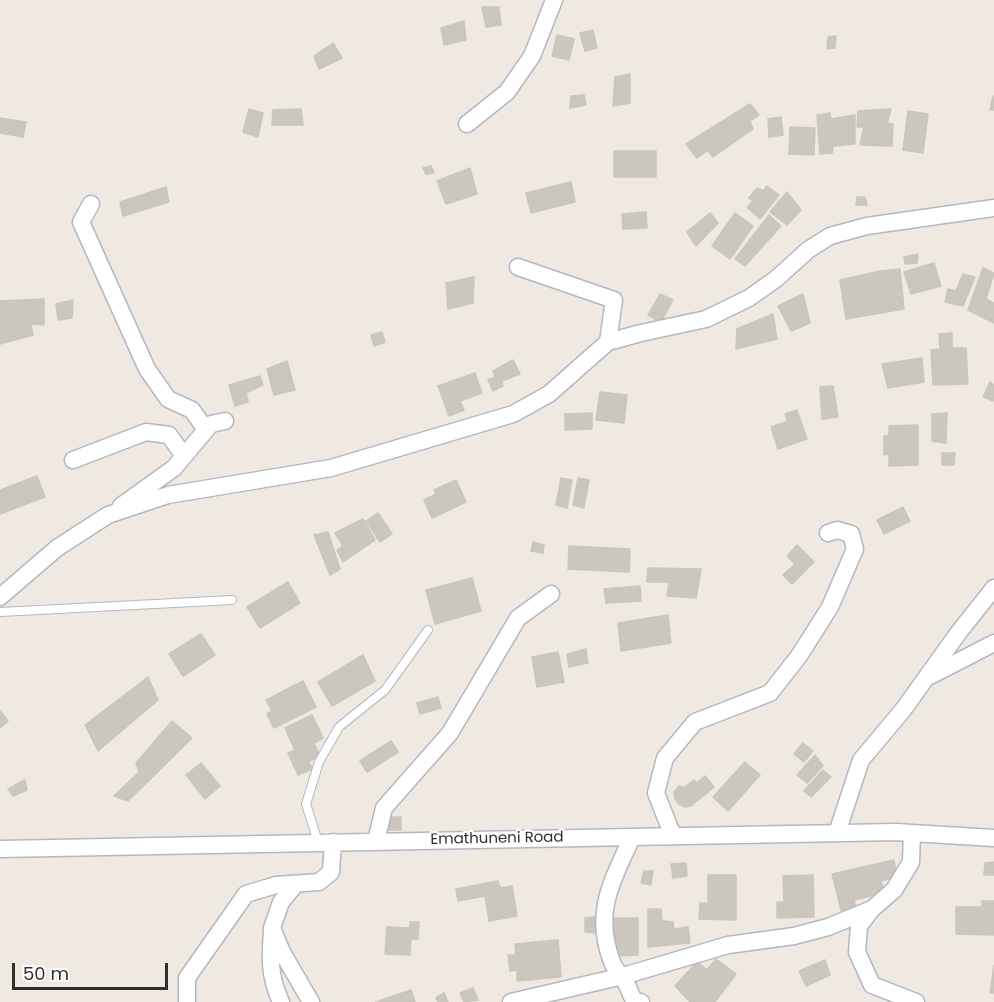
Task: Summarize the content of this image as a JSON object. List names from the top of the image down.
{
  "streets": {
    "street": ["Emathuneni Road"]
  },
  "scale_bar": "50 m"
}
